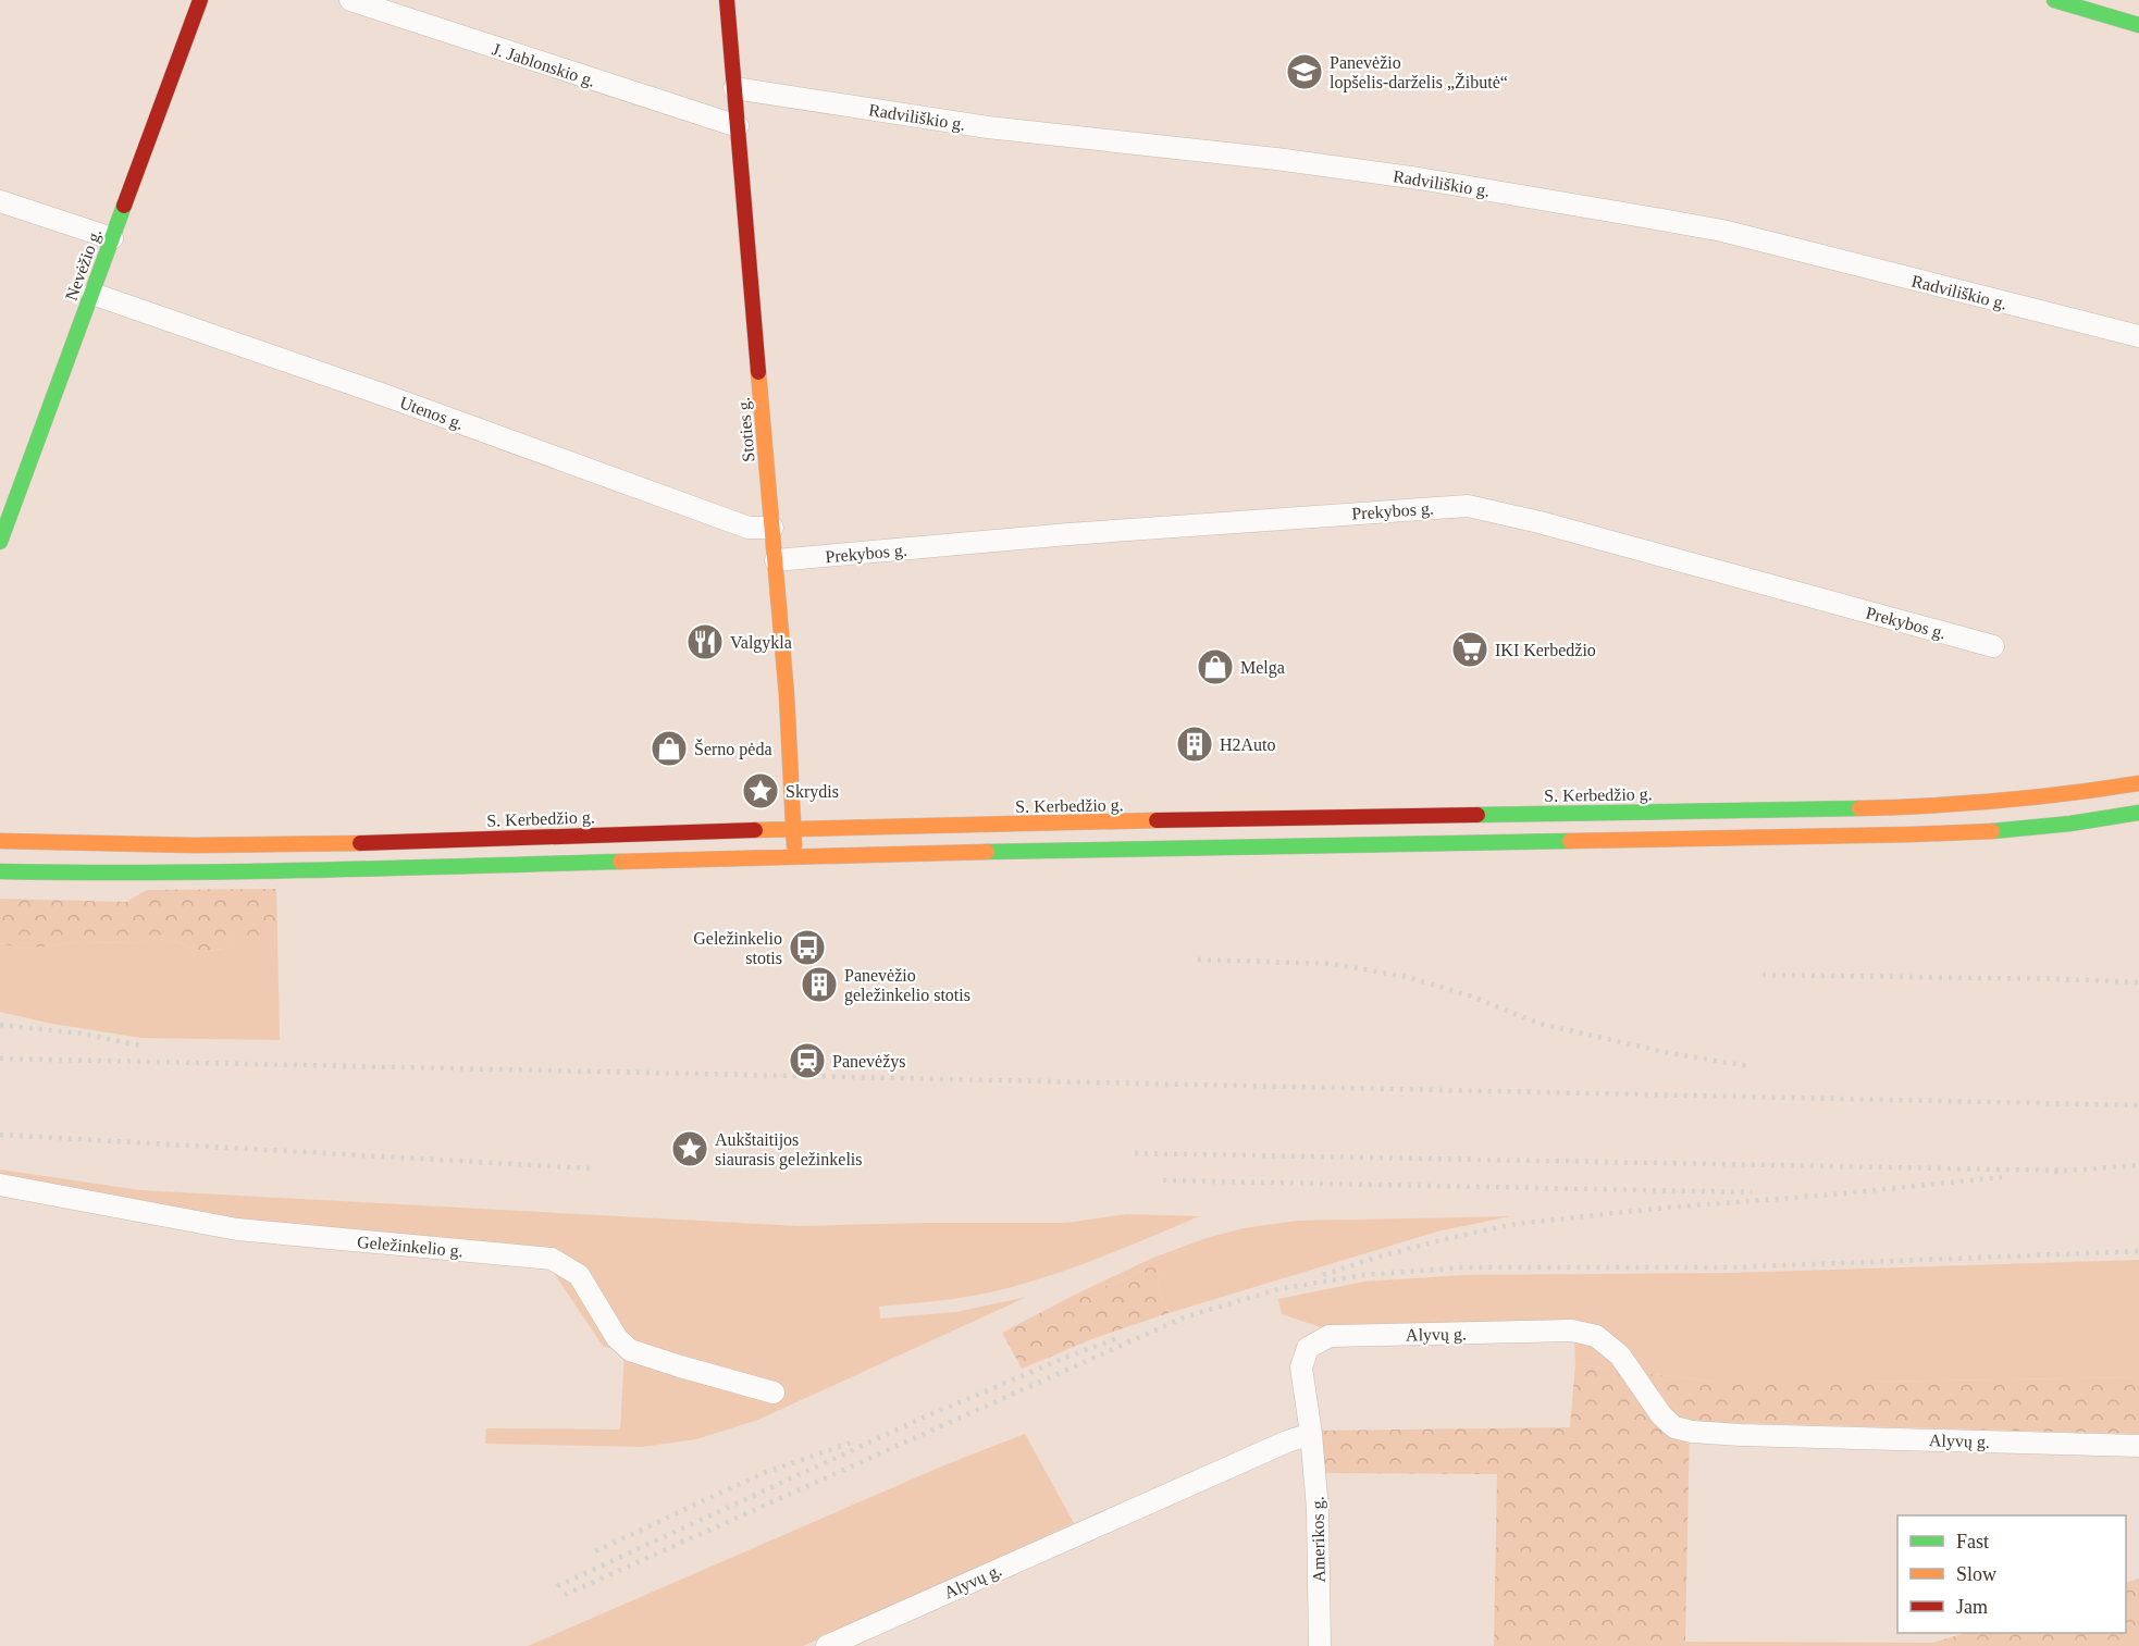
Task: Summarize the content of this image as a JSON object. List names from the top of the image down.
{
  "streets": {
    "main road": ["Nevėžio g.", "Stoties g.", "S. Kerbedžio g."],
    "street": [
      "J. Jablonskio g.",
      "Radviliškio g.",
      "Utenos g.",
      "Prekybos g.",
      "Geležinkelio g.",
      "Alyvų g.",
      "Amerikos g."
    ]
  },
  "crossings": [
    ["J. Jablonskio g.", "Stoties g."],
    ["Radviliškio g.", "Stoties g."],
    ["Nevėžio g.", "Utenos g."],
    ["Utenos g.", "Stoties g."],
    ["Stoties g.", "Prekybos g."],
    ["Stoties g.", "S. Kerbedžio g."],
    ["Alyvų g.", "Amerikos g."]
  ],
  "places": {
    "school or university": ["Panevėžio lopšelis-darželis „Žibutė“"],
    "restaurant": ["Valgykla"],
    "supermarket": ["IKI Kerbedžio"],
    "shop": ["Melga", "Šerno pėda"],
    "building": ["H2Auto", "Panevėžio geležinkelio stotis"],
    "place": ["Skrydis", "Aukštaitijos siaurasis geležinkelis"],
    "bus stop": ["Geležinkelio stotis"],
    "station": ["Panevėžys"]
  },
  "legend": ["Fast", "Slow", "Jam"]
}
